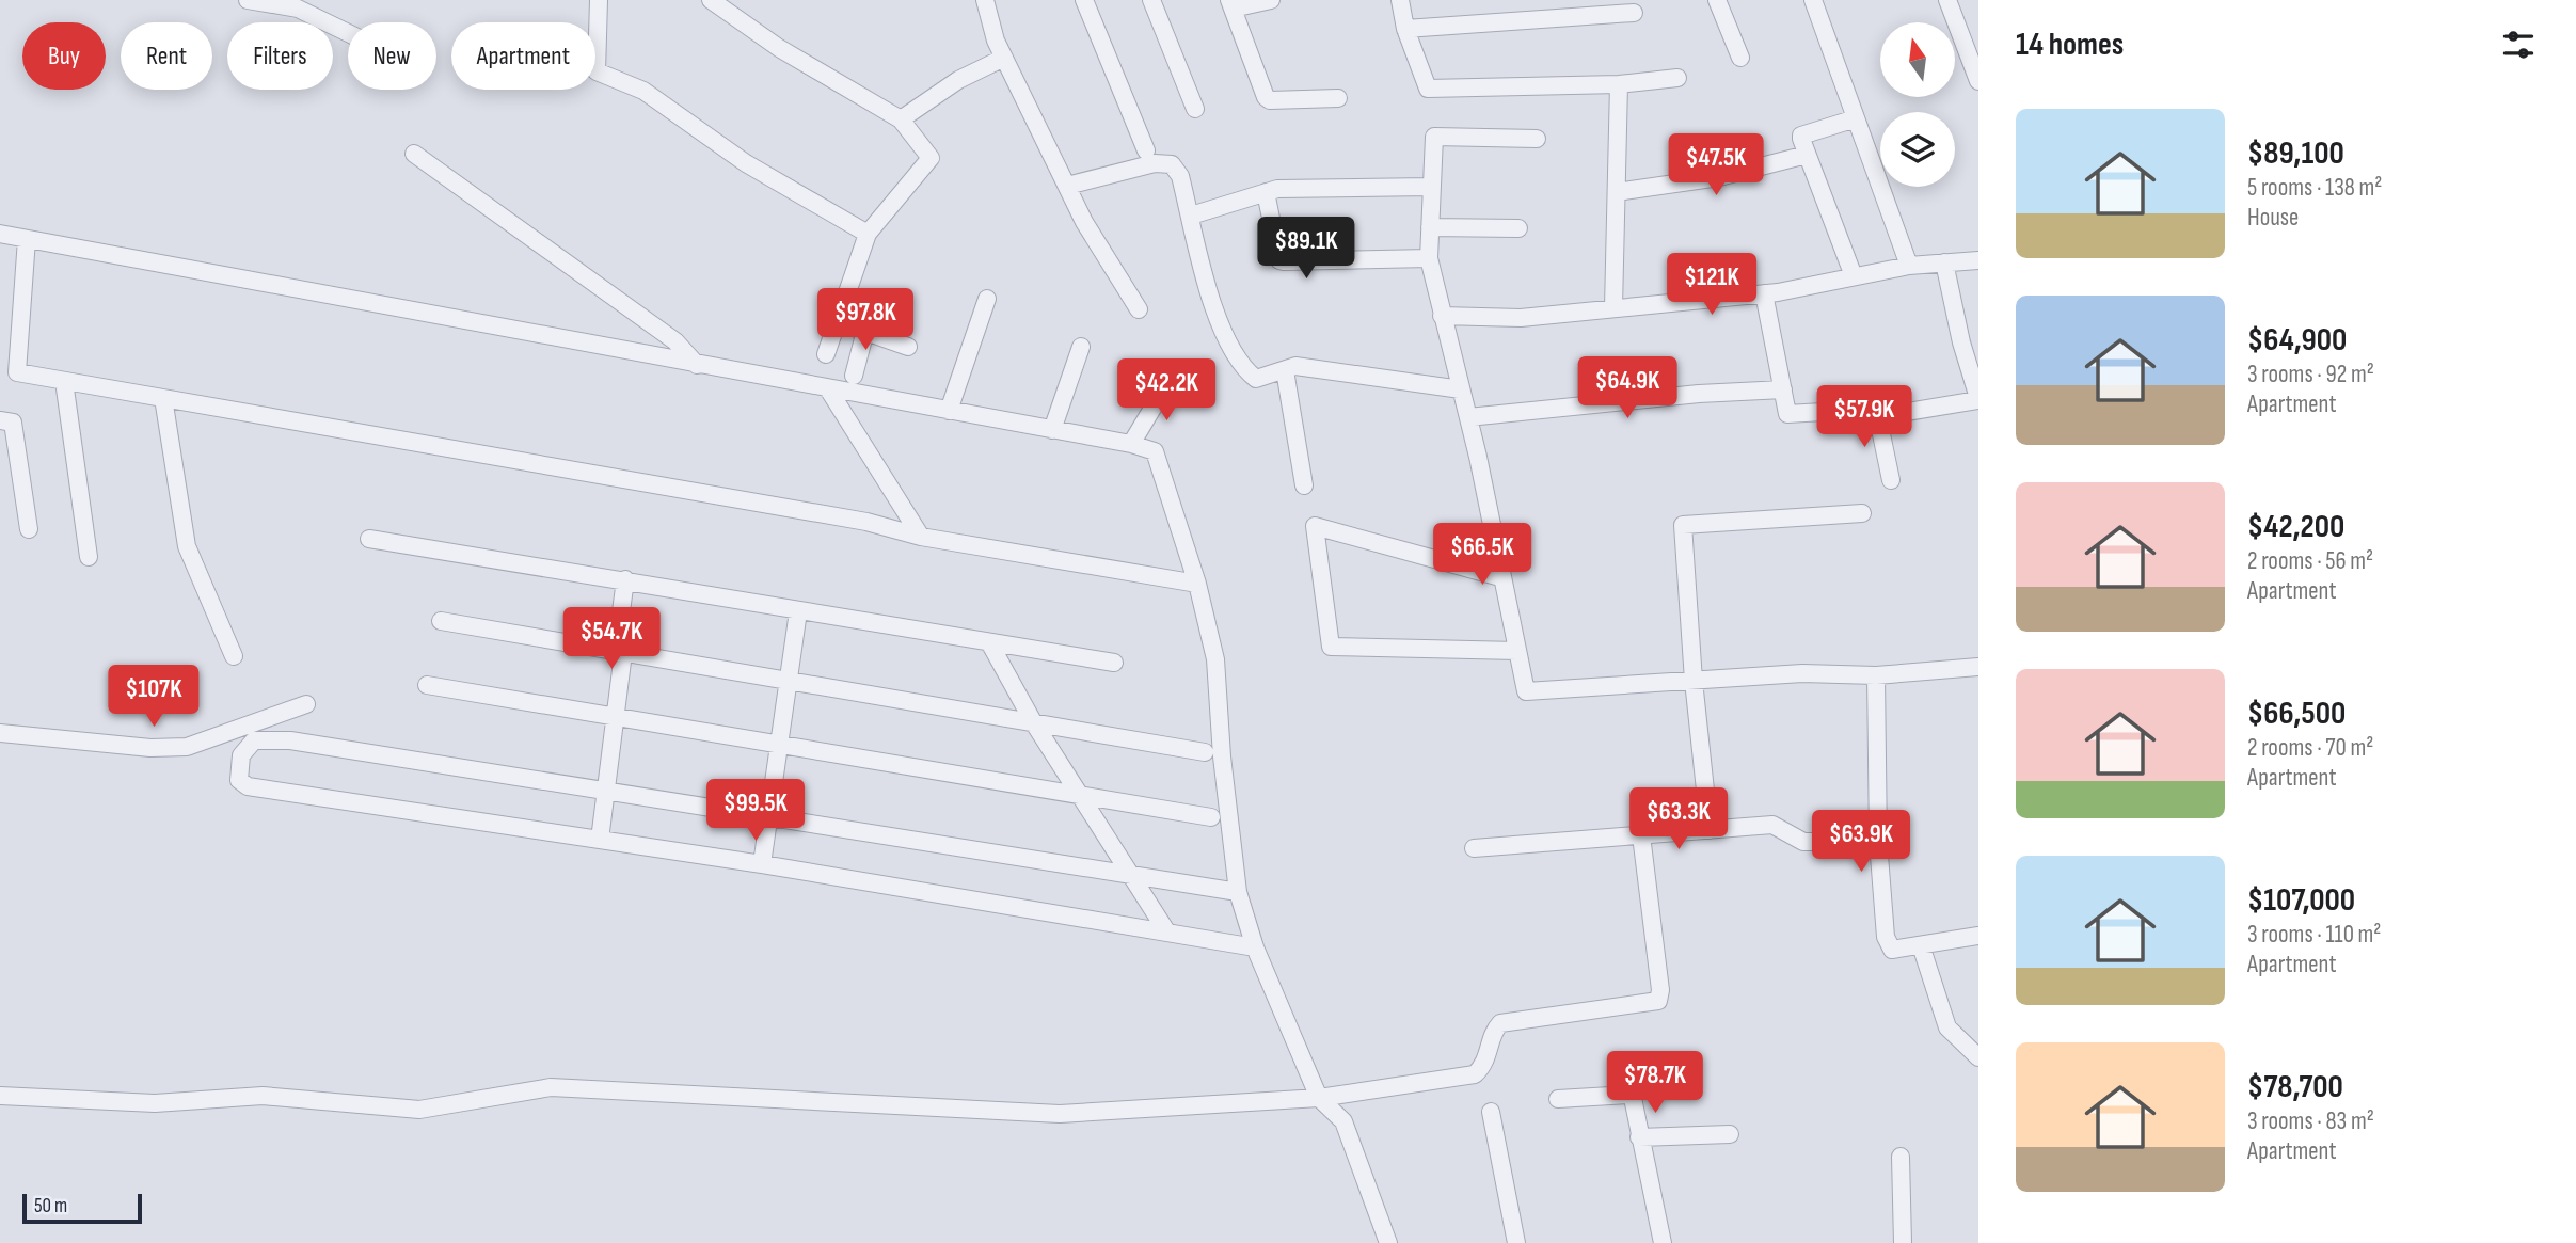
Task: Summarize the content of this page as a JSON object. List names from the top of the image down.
{
  "scale_bar": "50 m",
  "north": "top",
  "page": {
    "heading": "14 homes",
    "chip": [
      "Buy",
      "Rent",
      "Filters",
      "New",
      "Apartment"
    ],
    "list": [
      {
        "name": "$89,100",
        "note": "5 rooms · 138 m² · House"
      },
      {
        "name": "$64,900",
        "note": "3 rooms · 92 m² · Apartment"
      },
      {
        "name": "$42,200",
        "note": "2 rooms · 56 m² · Apartment"
      },
      {
        "name": "$66,500",
        "note": "2 rooms · 70 m² · Apartment"
      },
      {
        "name": "$107,000",
        "note": "3 rooms · 110 m² · Apartment"
      },
      {
        "name": "$78,700",
        "note": "3 rooms · 83 m² · Apartment"
      }
    ],
    "price": [
      "$47.5K",
      "$89.1K",
      "$121K",
      "$97.8K",
      "$64.9K",
      "$42.2K",
      "$57.9K",
      "$66.5K",
      "$54.7K",
      "$107K",
      "$99.5K",
      "$63.3K",
      "$63.9K",
      "$78.7K"
    ],
    "scale": "50 m"
  }
}
